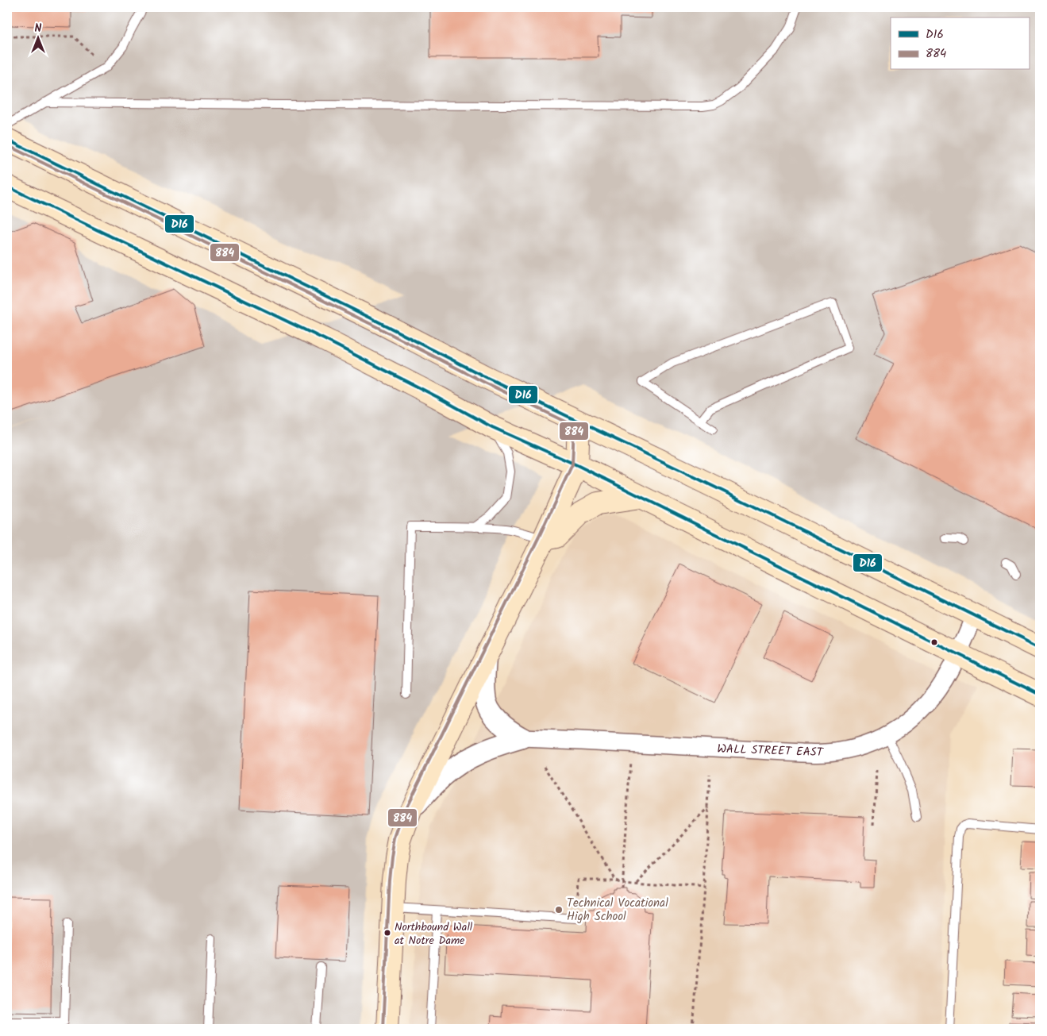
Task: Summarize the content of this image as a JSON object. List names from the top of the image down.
{
  "streets": {
    "street": ["WALL STREET EAST"]
  },
  "places": ["Technical Vocational High School", "Northbound Wall at Notre Dame"],
  "lines": ["transit line D16", "transit line 884"],
  "legend": ["D16", "884"],
  "north": "top"
}
